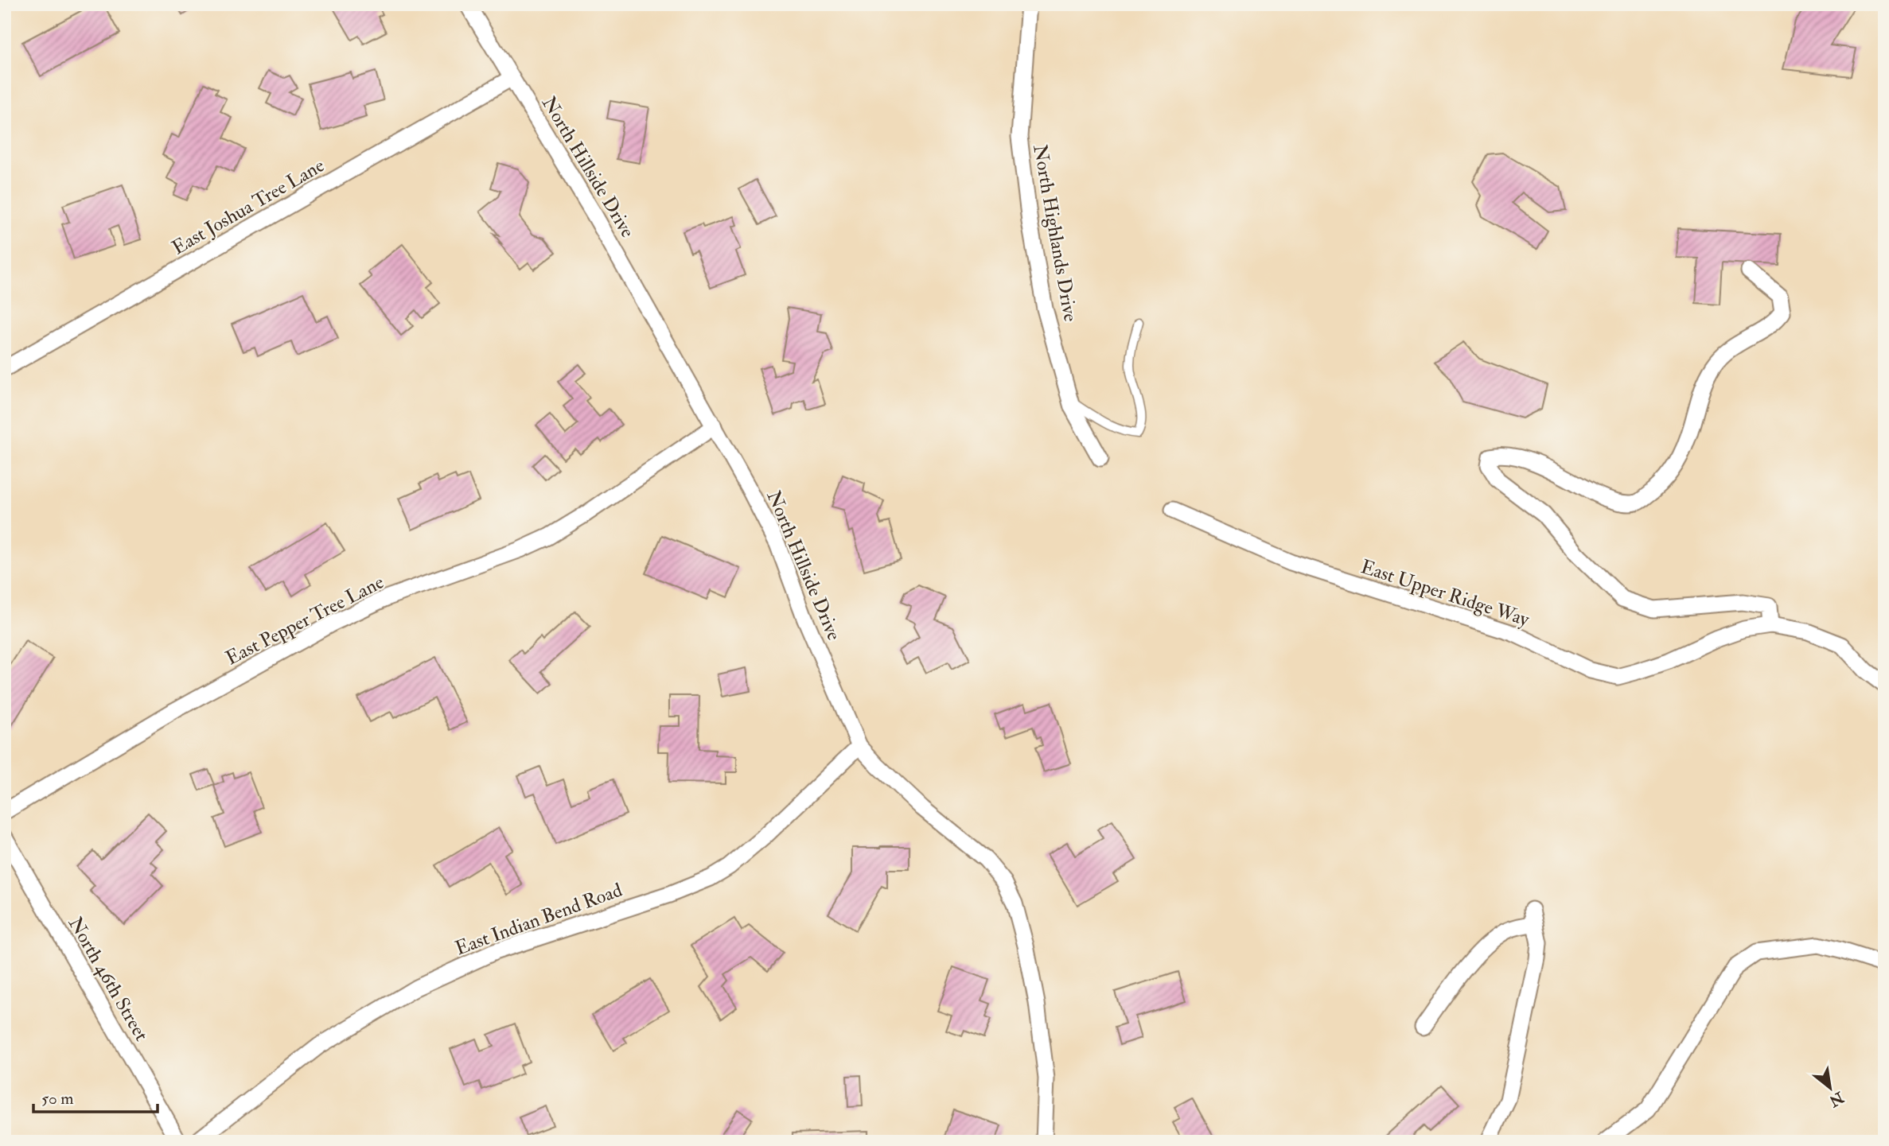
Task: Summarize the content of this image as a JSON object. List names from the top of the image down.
{
  "streets": {
    "street": [
      "North Hillside Drive",
      "East Joshua Tree Lane",
      "North Highlands Drive",
      "East Upper Ridge Way",
      "East Pepper Tree Lane",
      "East Indian Bend Road",
      "North 46th Street"
    ]
  },
  "crossings": [
    ["North Hillside Drive", "East Joshua Tree Lane"],
    ["North Hillside Drive", "East Pepper Tree Lane"],
    ["North Hillside Drive", "East Indian Bend Road"]
  ],
  "scale_bar": "50 m",
  "north": "bottom right"
}
